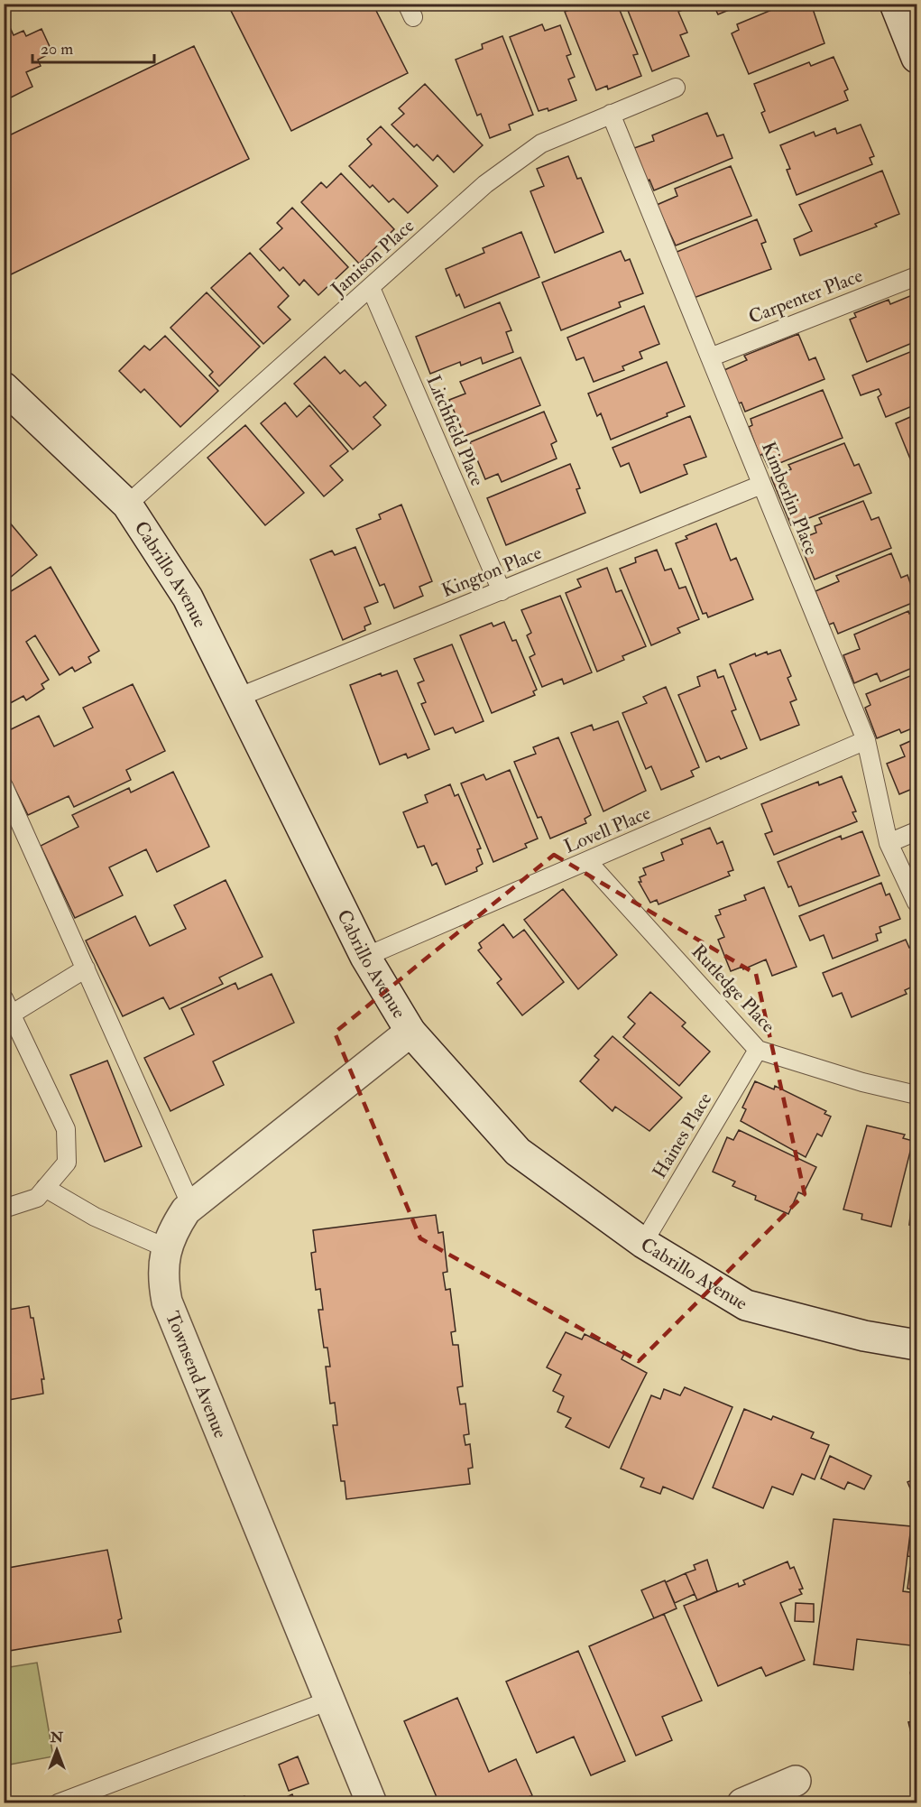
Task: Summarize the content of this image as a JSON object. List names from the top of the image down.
{
  "streets": {
    "street": ["Cabrillo Avenue", "Townsend Avenue"],
    "lane": [
      "Jamison Place",
      "Carpenter Place",
      "Litchfield Place",
      "Kimberlin Place",
      "Kington Place",
      "Lovell Place",
      "Rutledge Place",
      "Haines Place"
    ]
  },
  "crossings": [
    ["Jamison Place", "Litchfield Place"],
    ["Jamison Place", "Kimberlin Place"],
    ["Jamison Place", "Cabrillo Avenue"],
    ["Carpenter Place", "Kimberlin Place"],
    ["Litchfield Place", "Kington Place"],
    ["Kimberlin Place", "Kington Place"],
    ["Kimberlin Place", "Lovell Place"],
    ["Kington Place", "Cabrillo Avenue"],
    ["Cabrillo Avenue", "Lovell Place"],
    ["Cabrillo Avenue", "Haines Place"],
    ["Cabrillo Avenue", "Townsend Avenue"],
    ["Lovell Place", "Rutledge Place"],
    ["Rutledge Place", "Haines Place"]
  ],
  "scale_bar": "20 m",
  "north": "top"
}
